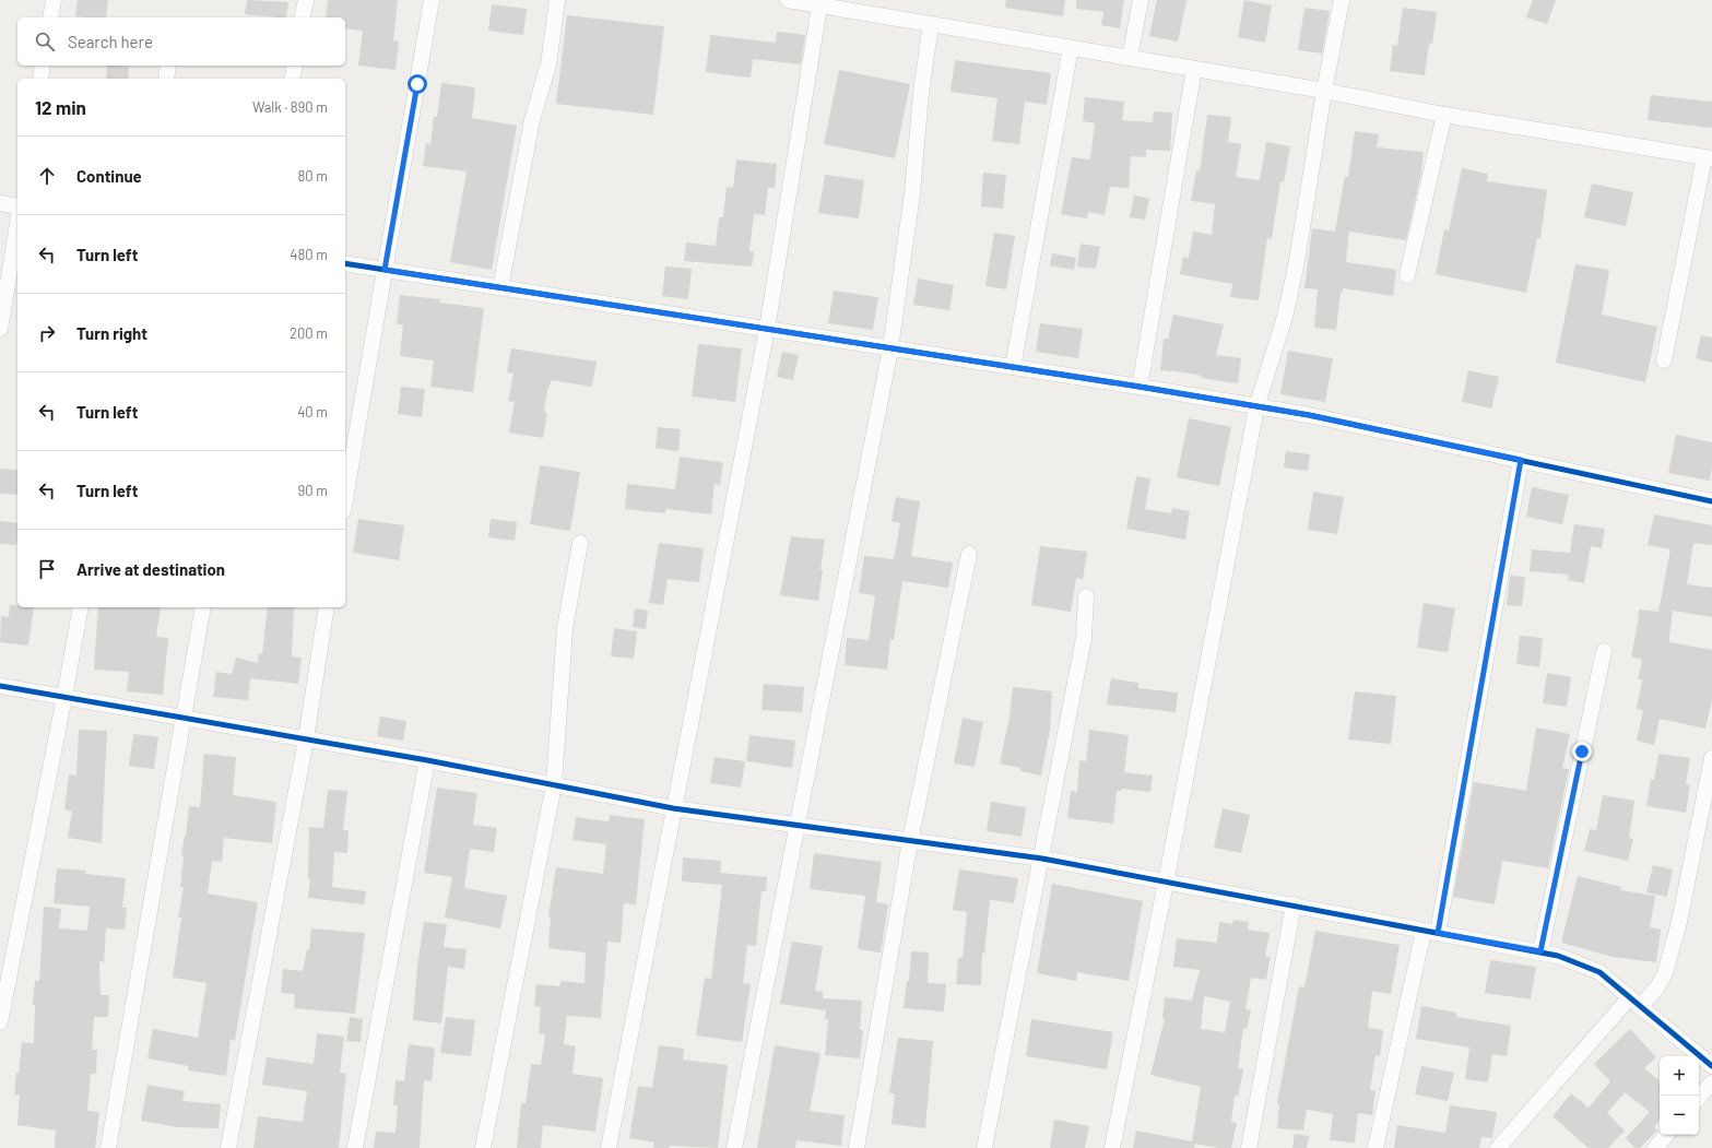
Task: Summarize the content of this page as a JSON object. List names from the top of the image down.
{
  "page": {
    "search": "Search here",
    "heading": ["12 min", "Walk · 890 m"],
    "list": [
      ["Continue", "80 m"],
      ["Turn left", "480 m"],
      ["Turn right", "200 m"],
      ["Turn left", "40 m"],
      ["Turn left", "90 m"],
      "Arrive at destination"
    ],
    "map_buttons": ["+", "−"]
  }
}
